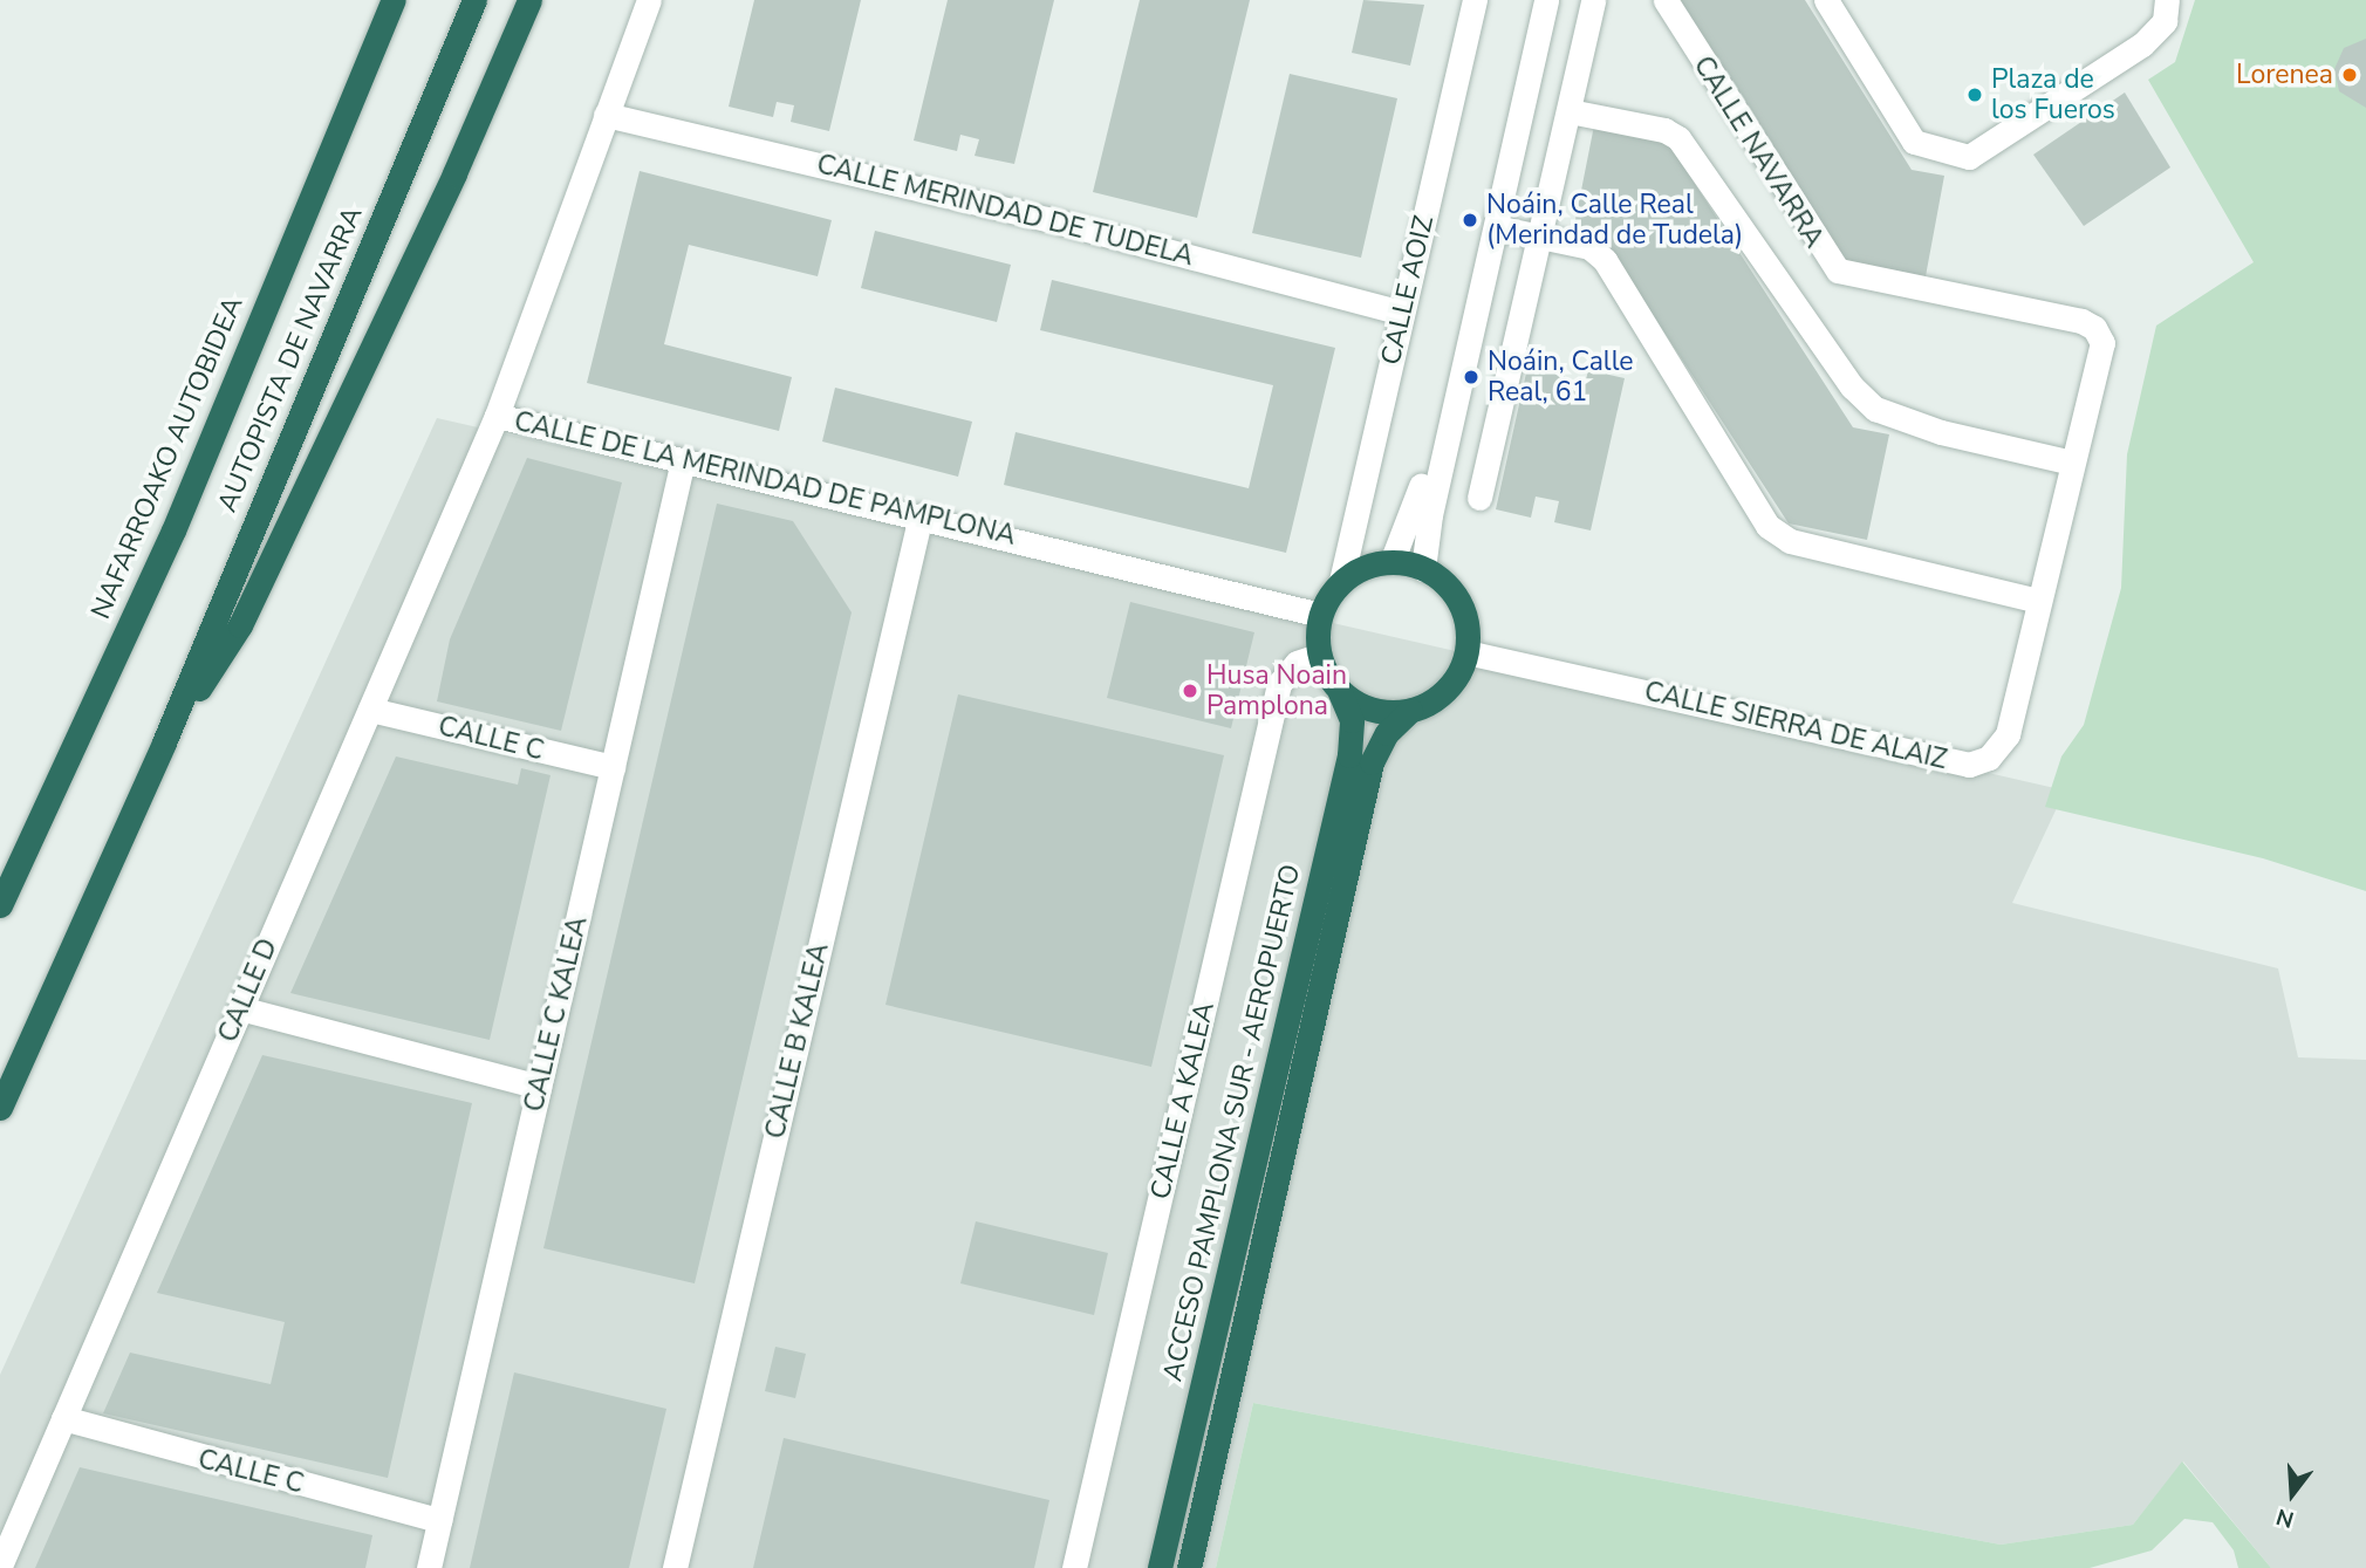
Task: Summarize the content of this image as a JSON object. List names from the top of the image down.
{
  "streets": {
    "highway": ["AUTOPISTA DE NAVARRA", "NAFARROAKO AUTOBIDEA", "ACCESO PAMPLONA SUR - AEROPUERTO"],
    "street": [
      "CALLE NAVARRA",
      "CALLE MERINDAD DE TUDELA",
      "CALLE AOIZ",
      "CALLE DE LA MERINDAD DE PAMPLONA",
      "CALLE SIERRA DE ALAIZ",
      "CALLE C",
      "CALLE D",
      "CALLE C KALEA",
      "CALLE B KALEA",
      "CALLE A KALEA"
    ]
  },
  "crossings": [
    ["CALLE NAVARRA", "CALLE SIERRA DE ALAIZ"],
    ["CALLE MERINDAD DE TUDELA", "CALLE AOIZ"],
    ["CALLE MERINDAD DE TUDELA", "CALLE DE LA MERINDAD DE PAMPLONA"],
    ["CALLE AOIZ", "CALLE DE LA MERINDAD DE PAMPLONA"],
    ["CALLE AOIZ", "CALLE SIERRA DE ALAIZ"],
    ["CALLE AOIZ", "CALLE A KALEA"],
    ["CALLE AOIZ", "ACCESO PAMPLONA SUR - AEROPUERTO"],
    ["CALLE DE LA MERINDAD DE PAMPLONA", "CALLE SIERRA DE ALAIZ"],
    ["CALLE DE LA MERINDAD DE PAMPLONA", "CALLE D"],
    ["CALLE DE LA MERINDAD DE PAMPLONA", "CALLE C KALEA"],
    ["CALLE DE LA MERINDAD DE PAMPLONA", "CALLE B KALEA"],
    ["CALLE DE LA MERINDAD DE PAMPLONA", "CALLE A KALEA"],
    ["CALLE DE LA MERINDAD DE PAMPLONA", "ACCESO PAMPLONA SUR - AEROPUERTO"],
    ["CALLE SIERRA DE ALAIZ", "CALLE A KALEA"],
    ["CALLE SIERRA DE ALAIZ", "ACCESO PAMPLONA SUR - AEROPUERTO"],
    ["CALLE C", "CALLE D"],
    ["CALLE C", "CALLE C KALEA"],
    ["CALLE A KALEA", "ACCESO PAMPLONA SUR - AEROPUERTO"]
  ],
  "places": [
    "Lorenea",
    "Plaza de los Fueros",
    "Noáin, Calle Real (Merindad de Tudela)",
    "Noáin, Calle Real, 61",
    "Husa Noain Pamplona"
  ],
  "north": "bottom"
}
